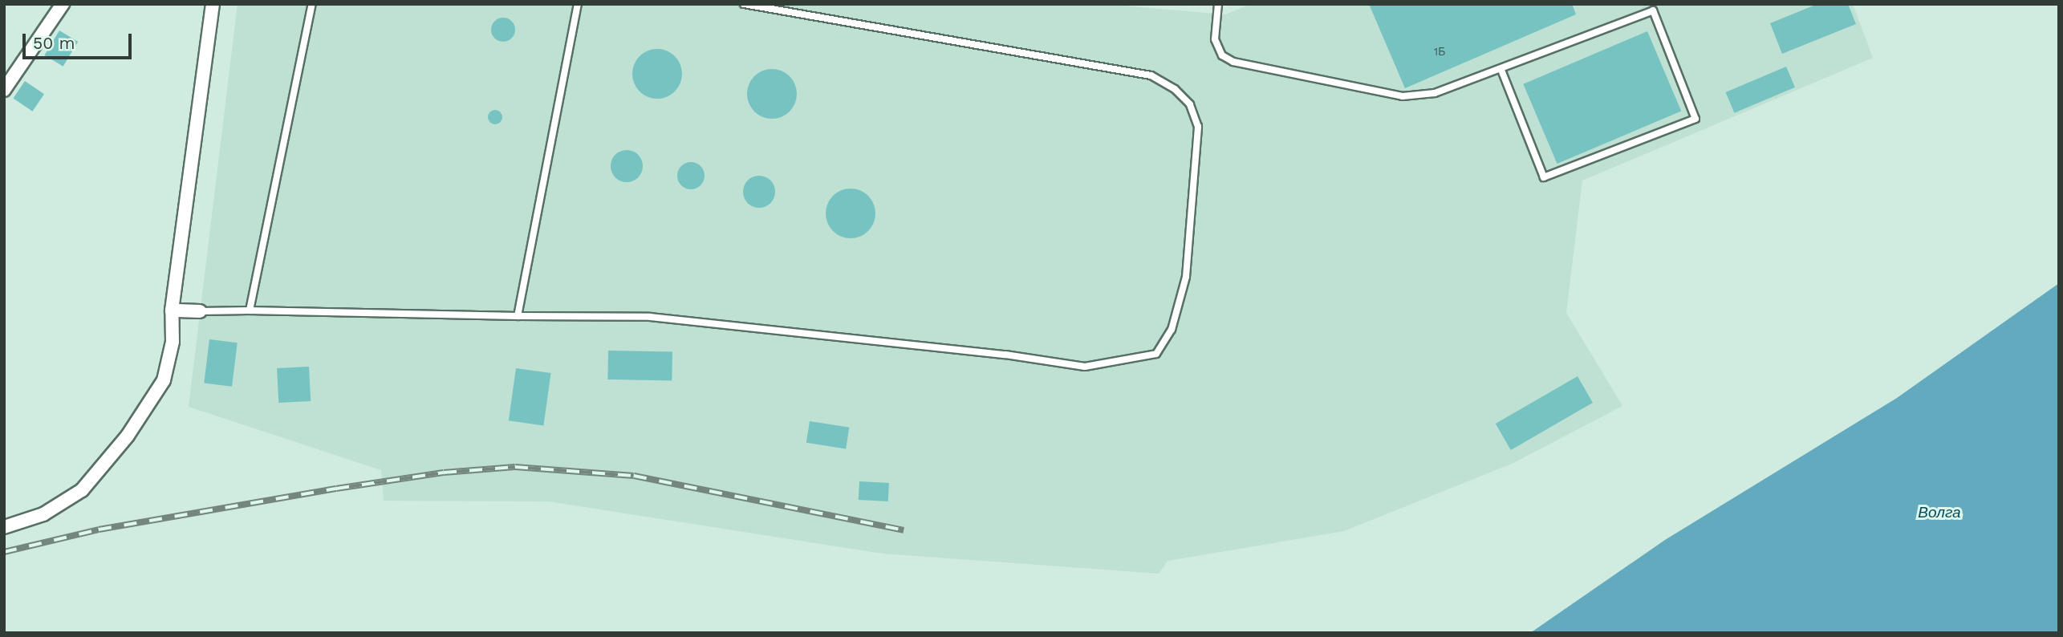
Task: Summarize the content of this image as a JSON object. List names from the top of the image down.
{
  "water": ["Волга"],
  "house_numbers": ["1Б"],
  "scale_bar": "50 m"
}
